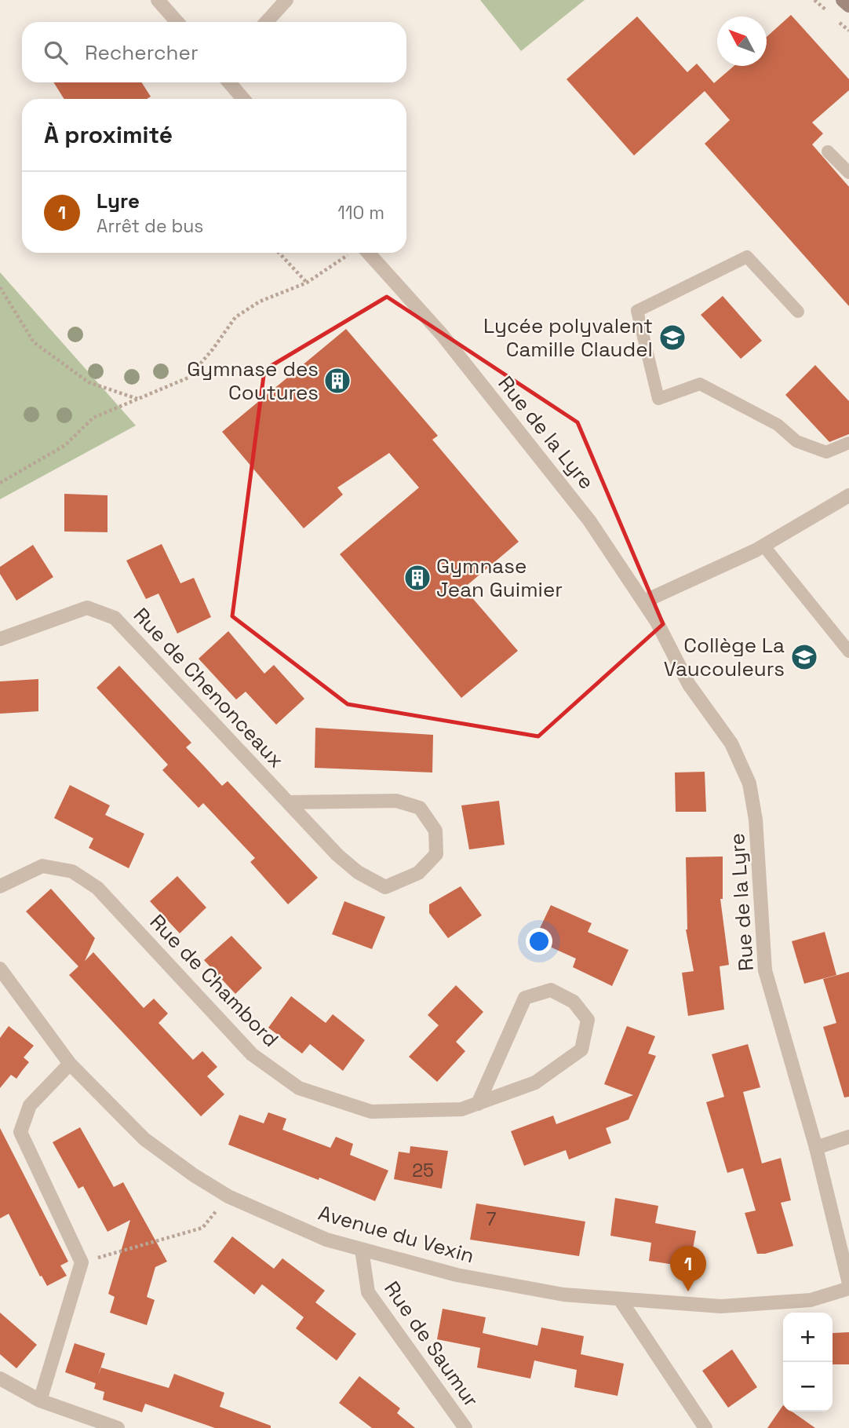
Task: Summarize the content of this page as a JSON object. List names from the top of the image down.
{
  "streets": {
    "street": [
      "Rue de la Lyre",
      "Rue de Chenonceaux",
      "Rue de Chambord",
      "Avenue du Vexin",
      "Rue de Saumur"
    ]
  },
  "crossings": [
    ["Avenue du Vexin", "Rue de Saumur"]
  ],
  "places": {
    "school or university": ["Lycée polyvalent Camille Claudel", "Collège La Vaucouleurs"],
    "building": ["Gymnase des Coutures", "Gymnase Jean Guimier"]
  },
  "house_numbers": ["25", "7"],
  "north": "top left",
  "page": {
    "search": "Rechercher",
    "heading": "À proximité",
    "list": [
      {
        "mark": "1",
        "name": "Lyre",
        "note": "Arrêt de bus",
        "value": "110 m"
      }
    ],
    "pins": "1",
    "map_buttons": ["+", "−"]
  }
}
